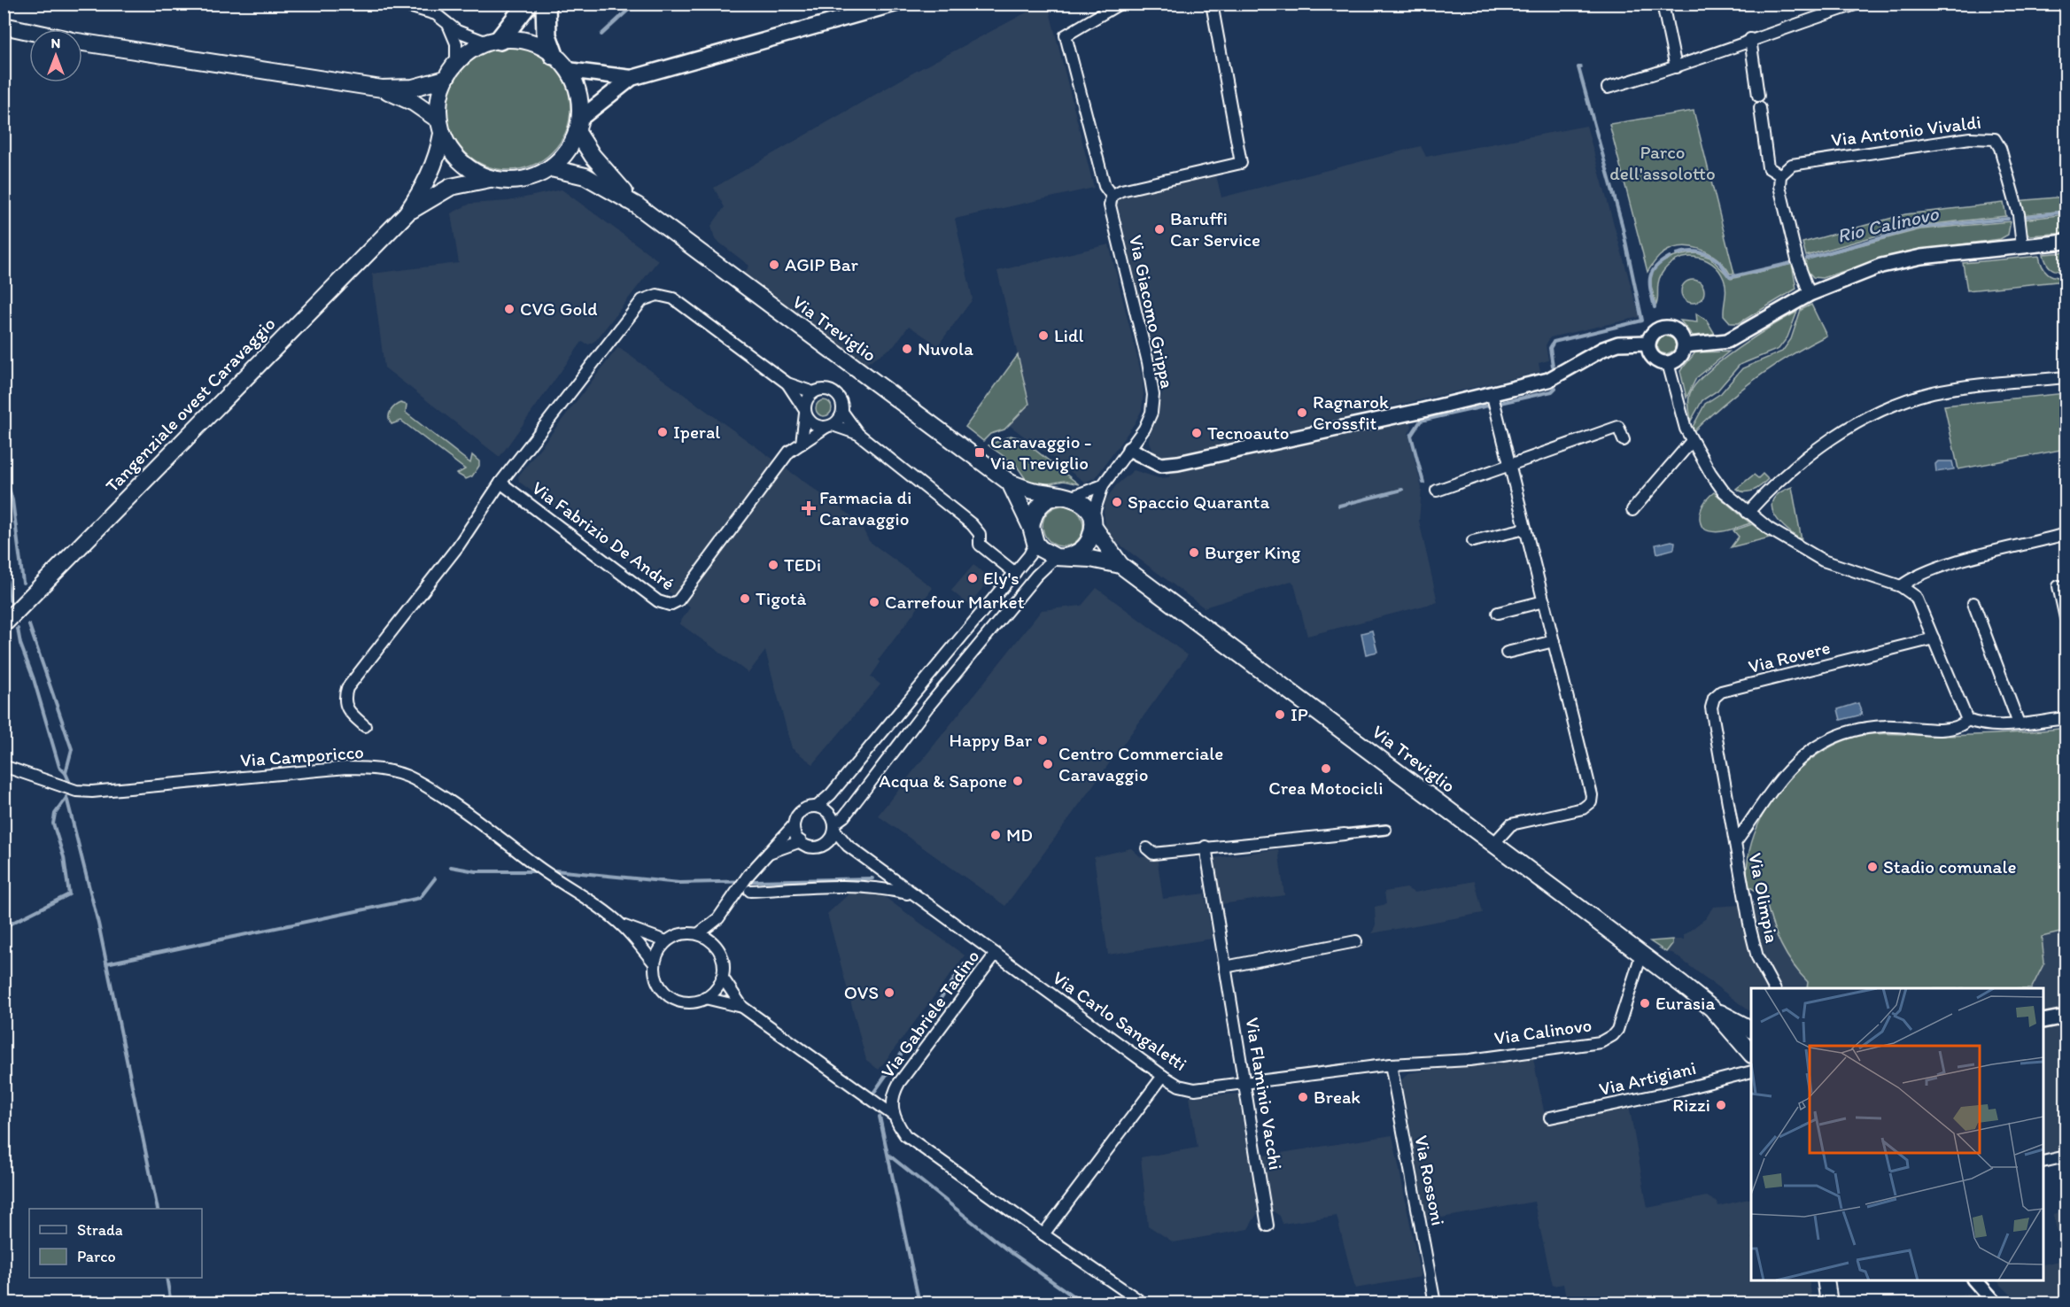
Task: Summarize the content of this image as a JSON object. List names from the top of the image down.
{
  "streets": {
    "main road": ["Via Treviglio", "Tangenziale ovest Caravaggio"],
    "street": [
      "Via Antonio Vivaldi",
      "Via Giacomo Grippa",
      "Via Fabrizio De André",
      "Via Rovere",
      "Via Camporicco",
      "Via Olimpia",
      "Via Gabriele Tadino",
      "Via Carlo Sangaletti",
      "Via Calinovo",
      "Via Artigiani",
      "Via Flaminio Vacchi",
      "Via Rossoni"
    ]
  },
  "crossings": [
    ["Via Treviglio", "Tangenziale ovest Caravaggio"],
    ["Via Treviglio", "Via Calinovo"],
    ["Via Rovere", "Via Olimpia"],
    ["Via Gabriele Tadino", "Via Carlo Sangaletti"],
    ["Via Carlo Sangaletti", "Via Calinovo"],
    ["Via Carlo Sangaletti", "Via Flaminio Vacchi"],
    ["Via Carlo Sangaletti", "Via Rossoni"],
    ["Via Calinovo", "Via Rossoni"]
  ],
  "water": ["Rio Calinovo"],
  "parks": ["Parco dell'assolotto"],
  "places": {
    "other": [
      "Baruffi Car Service",
      "AGIP Bar",
      "CVG Gold",
      "Lidl",
      "Nuvola",
      "Ragnarok Crossfit",
      "Iperal",
      "Tecnoauto",
      "Spaccio Quaranta",
      "Burger King",
      "TEDi",
      "Ely's",
      "Tigotà",
      "Carrefour Market",
      "IP",
      "Happy Bar",
      "Centro Commerciale Caravaggio",
      "Crea Motocicli",
      "Acqua & Sapone",
      "MD",
      "Stadio comunale",
      "OVS",
      "Eurasia",
      "Break",
      "Rizzi"
    ],
    "transit": ["Caravaggio - Via Treviglio"],
    "health": ["Farmacia di Caravaggio"]
  },
  "legend": ["Strada", "Parco"],
  "north": "top"
}
